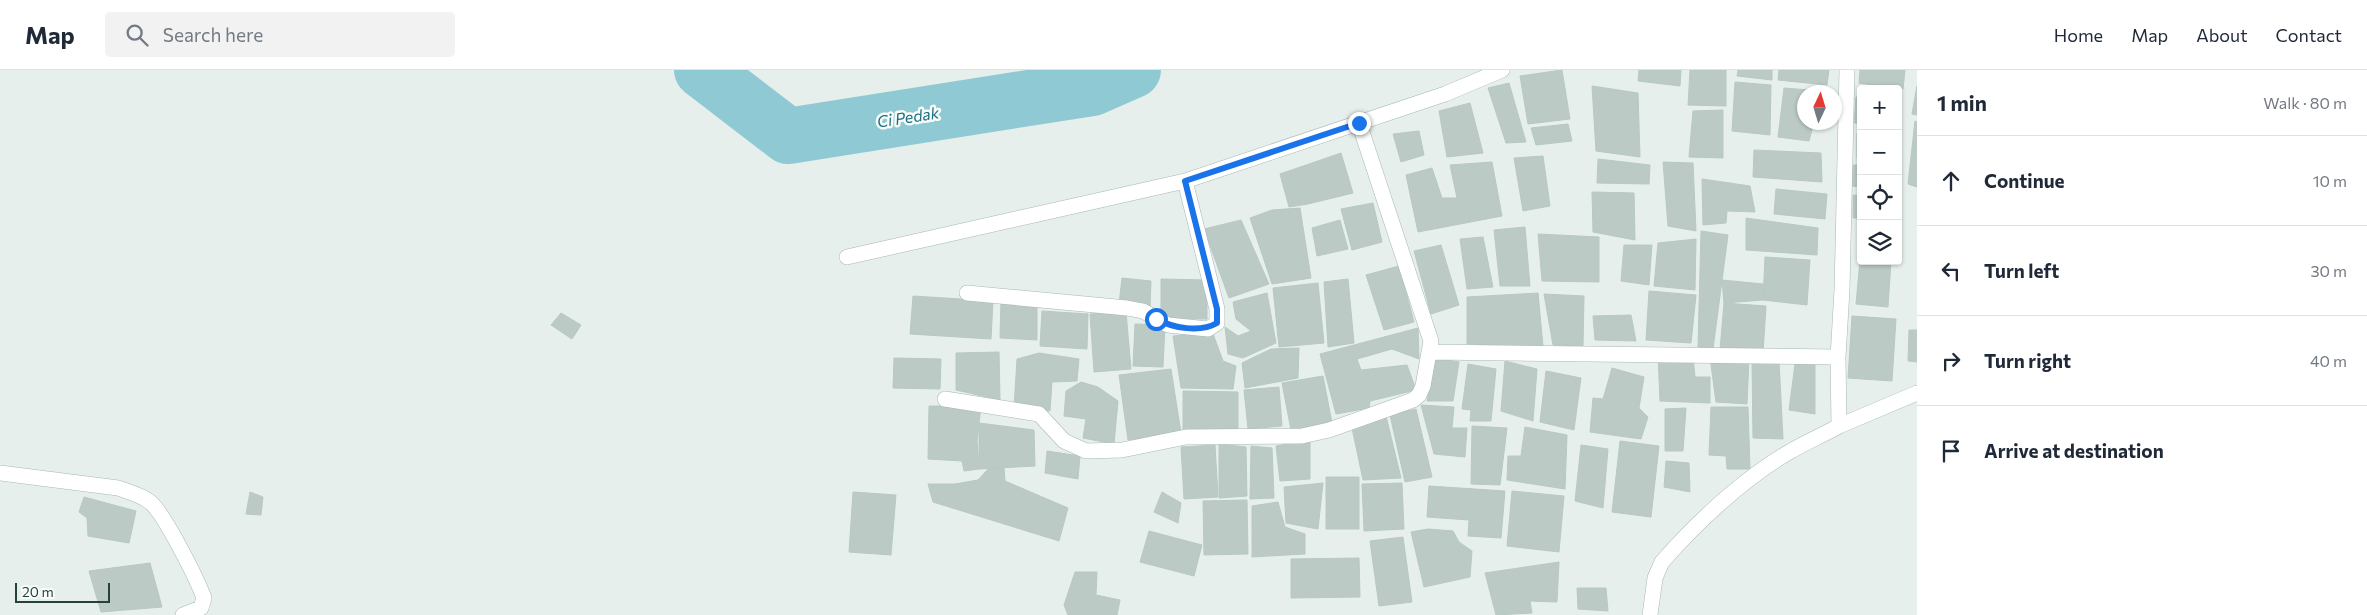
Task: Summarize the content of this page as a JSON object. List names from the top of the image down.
{
  "water": ["Ci Pedak"],
  "scale_bar": "20 m",
  "north": "top",
  "page": {
    "header": "Map",
    "search": "Search here",
    "nav": [
      "Home",
      "Map",
      "About",
      "Contact"
    ],
    "heading": ["1 min", "Walk · 80 m"],
    "map_buttons": ["+", "−"],
    "list": [
      ["Continue", "10 m"],
      ["Turn left", "30 m"],
      ["Turn right", "40 m"],
      "Arrive at destination"
    ],
    "scale": "20 m"
  }
}
